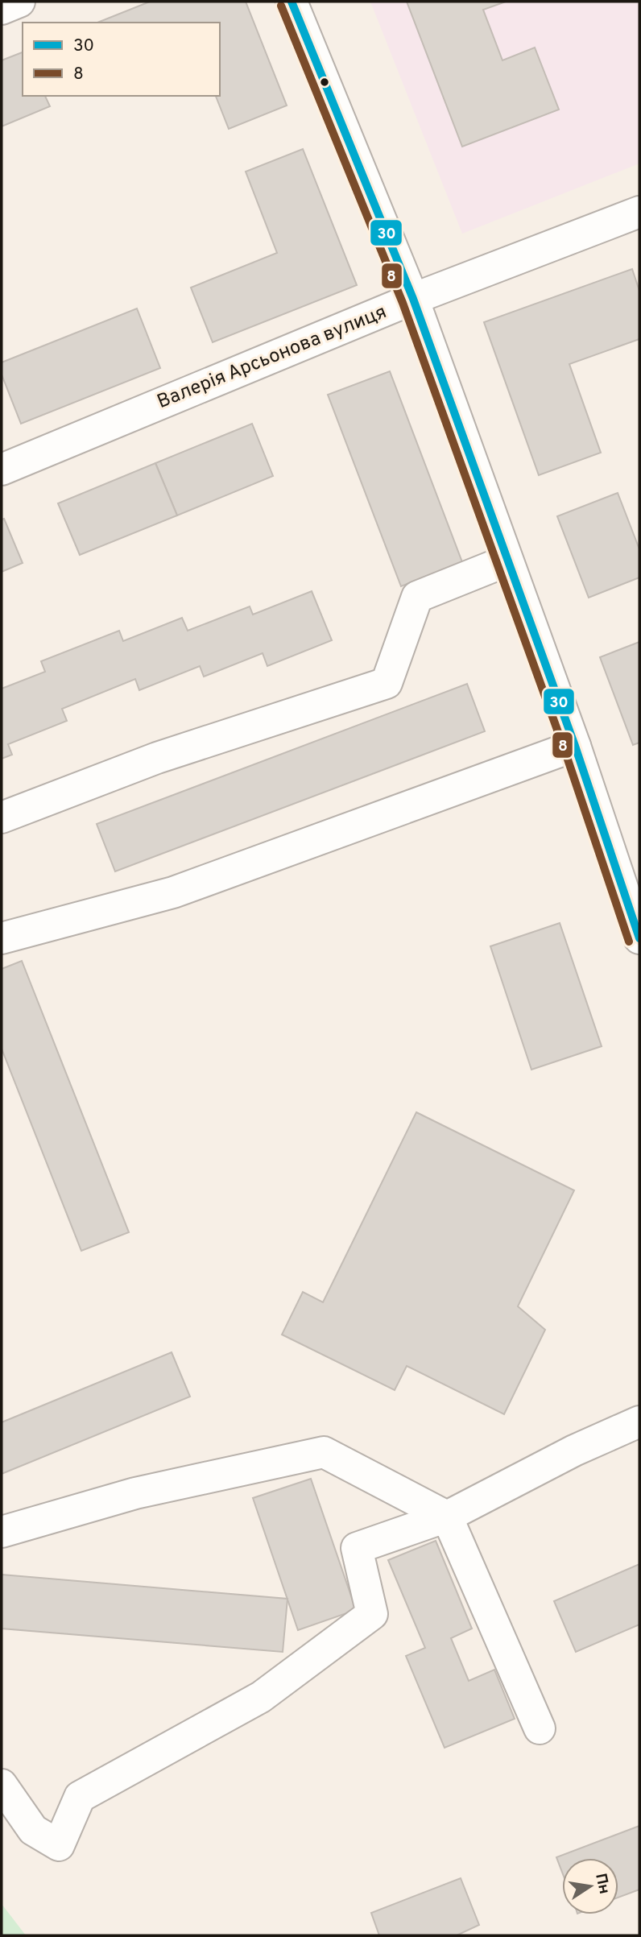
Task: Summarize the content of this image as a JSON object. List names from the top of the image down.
{
  "streets": {
    "street": ["Валерія Арсьонова вулиця"]
  },
  "lines": ["transit line 30", "transit line 8"],
  "legend": ["30", "8"],
  "north": "right"
}
